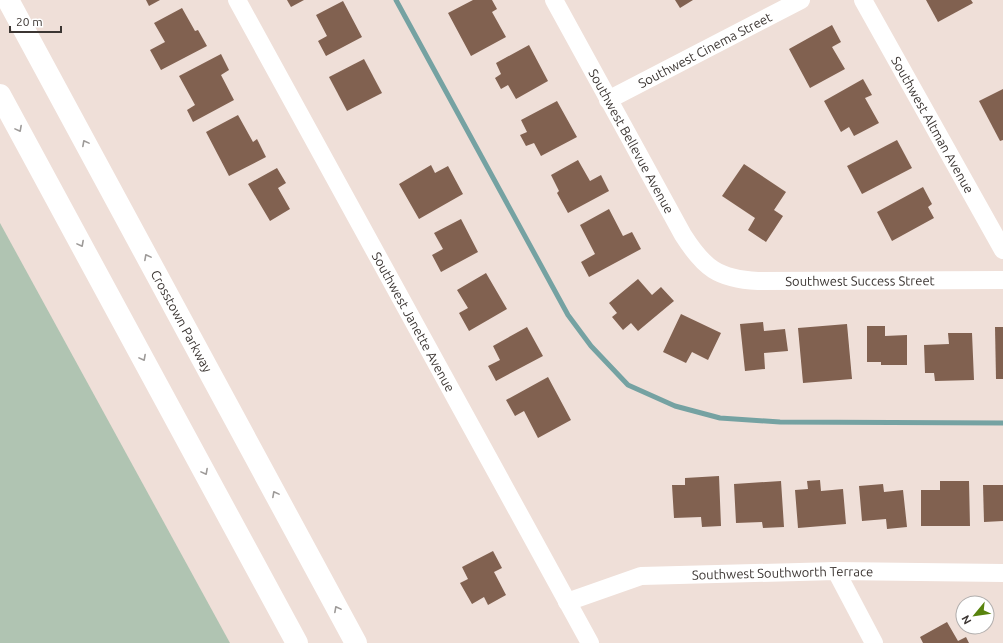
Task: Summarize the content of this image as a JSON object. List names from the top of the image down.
{
  "streets": {
    "main road": ["Crosstown Parkway"],
    "street": [
      "Southwest Cinema Street",
      "Southwest Altman Avenue",
      "Southwest Bellevue Avenue",
      "Southwest Success Street",
      "Southwest Janette Avenue",
      "Southwest Southworth Terrace"
    ]
  },
  "crossings": [
    ["Southwest Cinema Street", "Southwest Bellevue Avenue"],
    ["Southwest Bellevue Avenue", "Southwest Success Street"],
    ["Southwest Janette Avenue", "Southwest Southworth Terrace"]
  ],
  "scale_bar": "20 m",
  "north": "bottom left"
}
